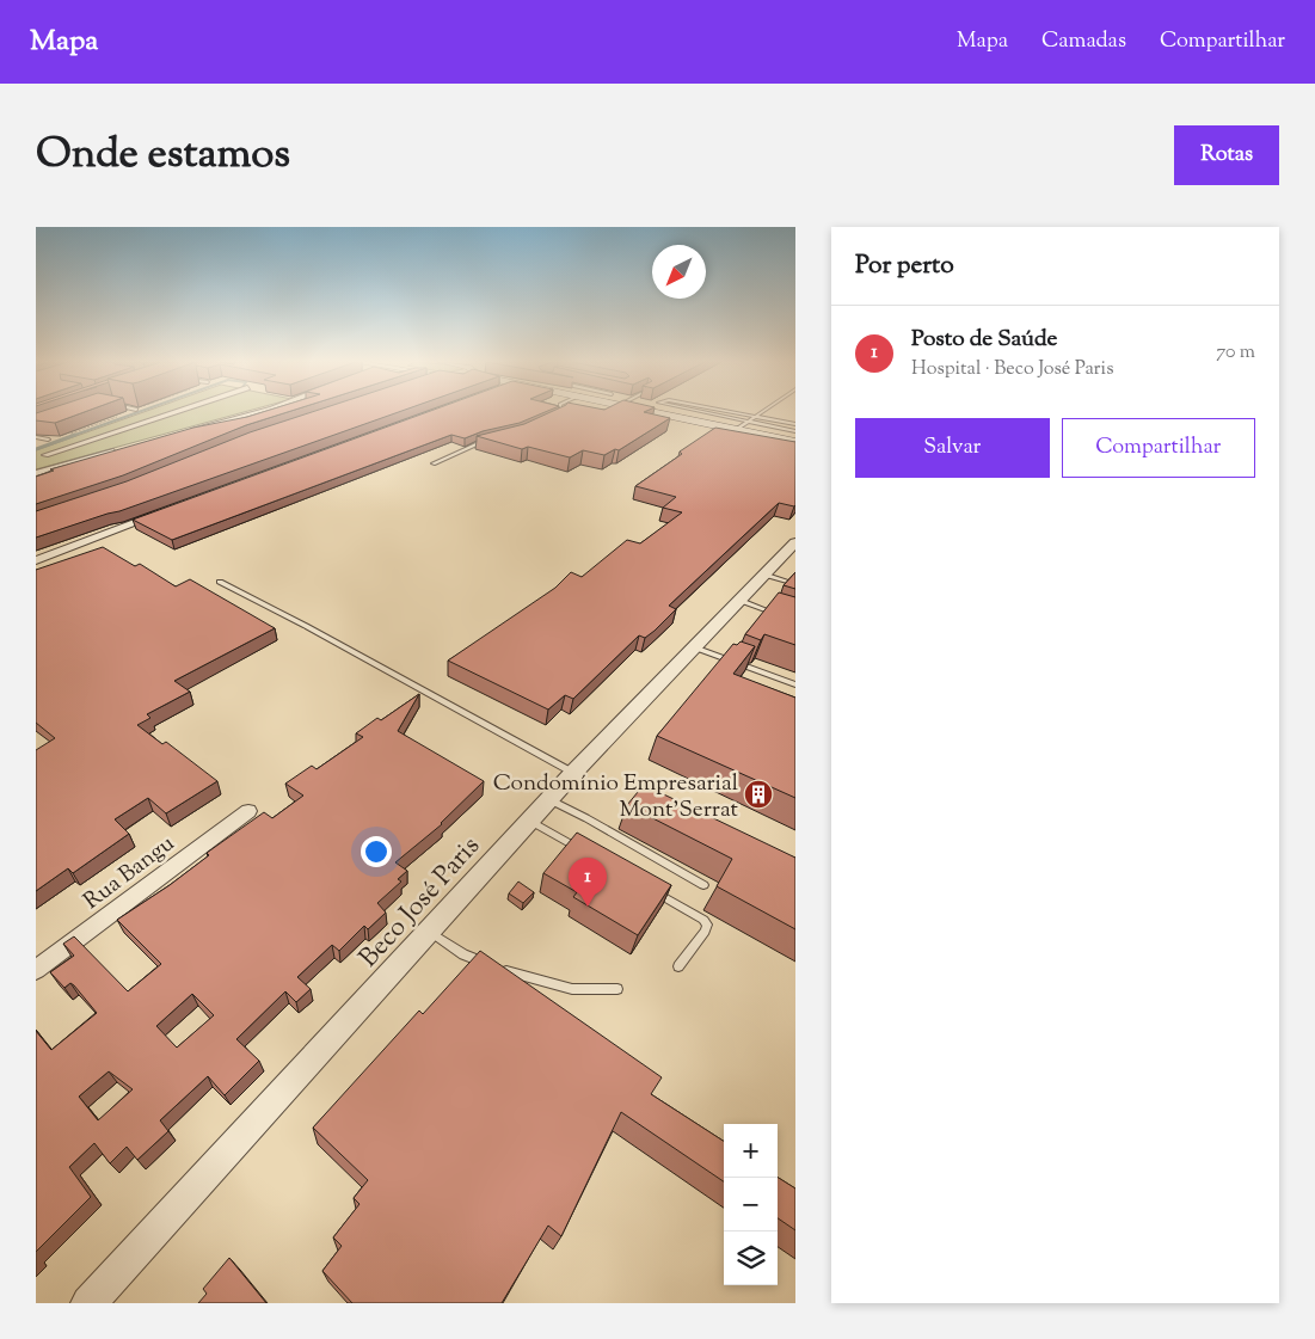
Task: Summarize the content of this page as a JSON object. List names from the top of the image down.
{
  "streets": {
    "street": ["Rua Bangu", "Beco José Paris"]
  },
  "places": {
    "building": ["Condomínio Empresarial Mont'Serrat"]
  },
  "north": "bottom left",
  "page": {
    "header": "Mapa",
    "nav": ["Mapa", "Camadas", "Compartilhar"],
    "title": "Onde estamos",
    "buttons": [
      "Rotas",
      ["Salvar", "Compartilhar"]
    ],
    "heading": "Por perto",
    "list": [
      {
        "mark": "1",
        "name": "Posto de Saúde",
        "note": "Hospital · Beco José Paris",
        "value": "70 m"
      }
    ],
    "pins": "1",
    "map_buttons": ["+", "−"]
  }
}
